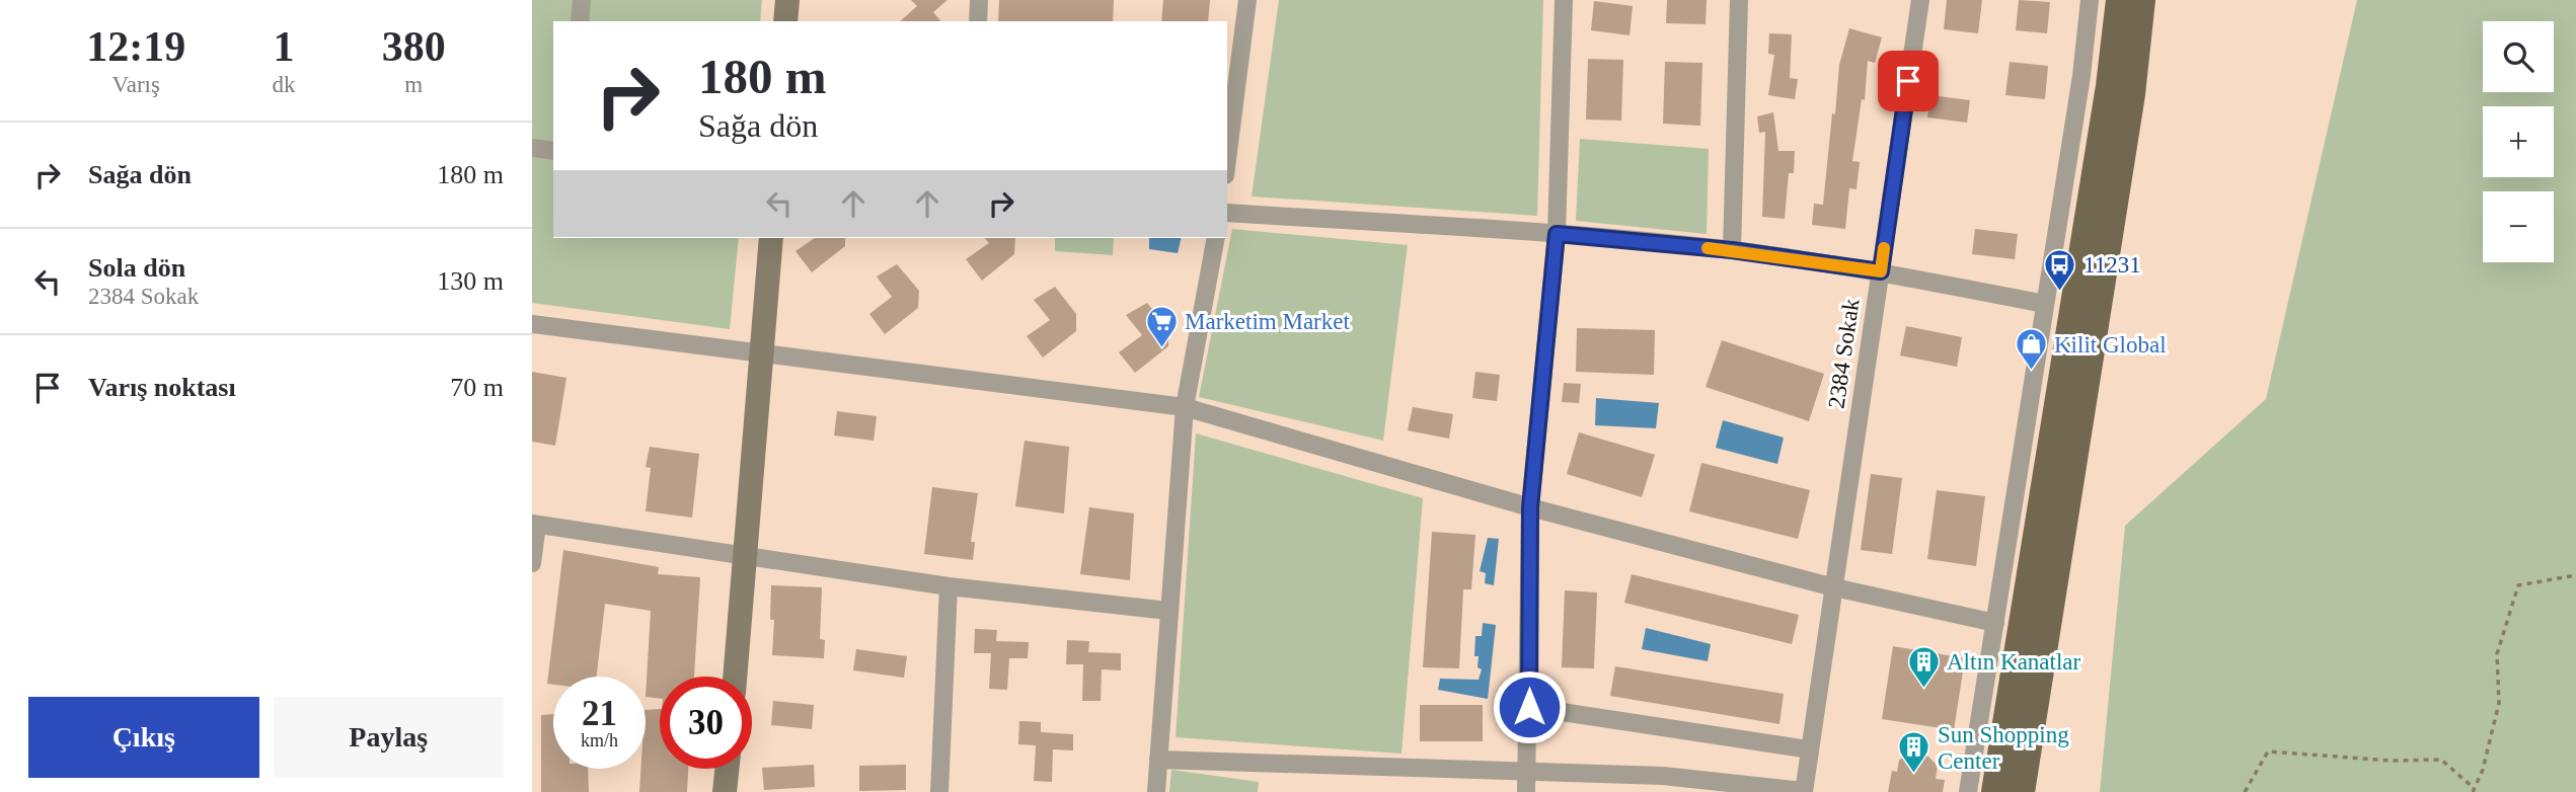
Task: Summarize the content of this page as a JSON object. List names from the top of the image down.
{
  "streets": {
    "street": ["2384 Sokak"]
  },
  "places": {
    "bus stop": ["11231"],
    "supermarket": ["Marketim Market"],
    "shop": ["Kilit Global"],
    "building": ["Altın Kanatlar", "Sun Shopping Center"]
  },
  "page": {
    "eta": [
      "12:19",
      "Varış",
      "1",
      "dk",
      "380",
      "m"
    ],
    "map_buttons": ["+", "−"],
    "turn": ["180 m", "Sağa dön"],
    "list": [
      {
        "name": "Sağa dön",
        "value": "180 m"
      },
      {
        "name": "Sola dön",
        "note": "2384 Sokak",
        "value": "130 m"
      },
      {
        "name": "Varış noktası",
        "value": "70 m"
      }
    ],
    "speed": "21 km/h",
    "limit": "30",
    "buttons": ["Çıkış", "Paylaş"]
  }
}
